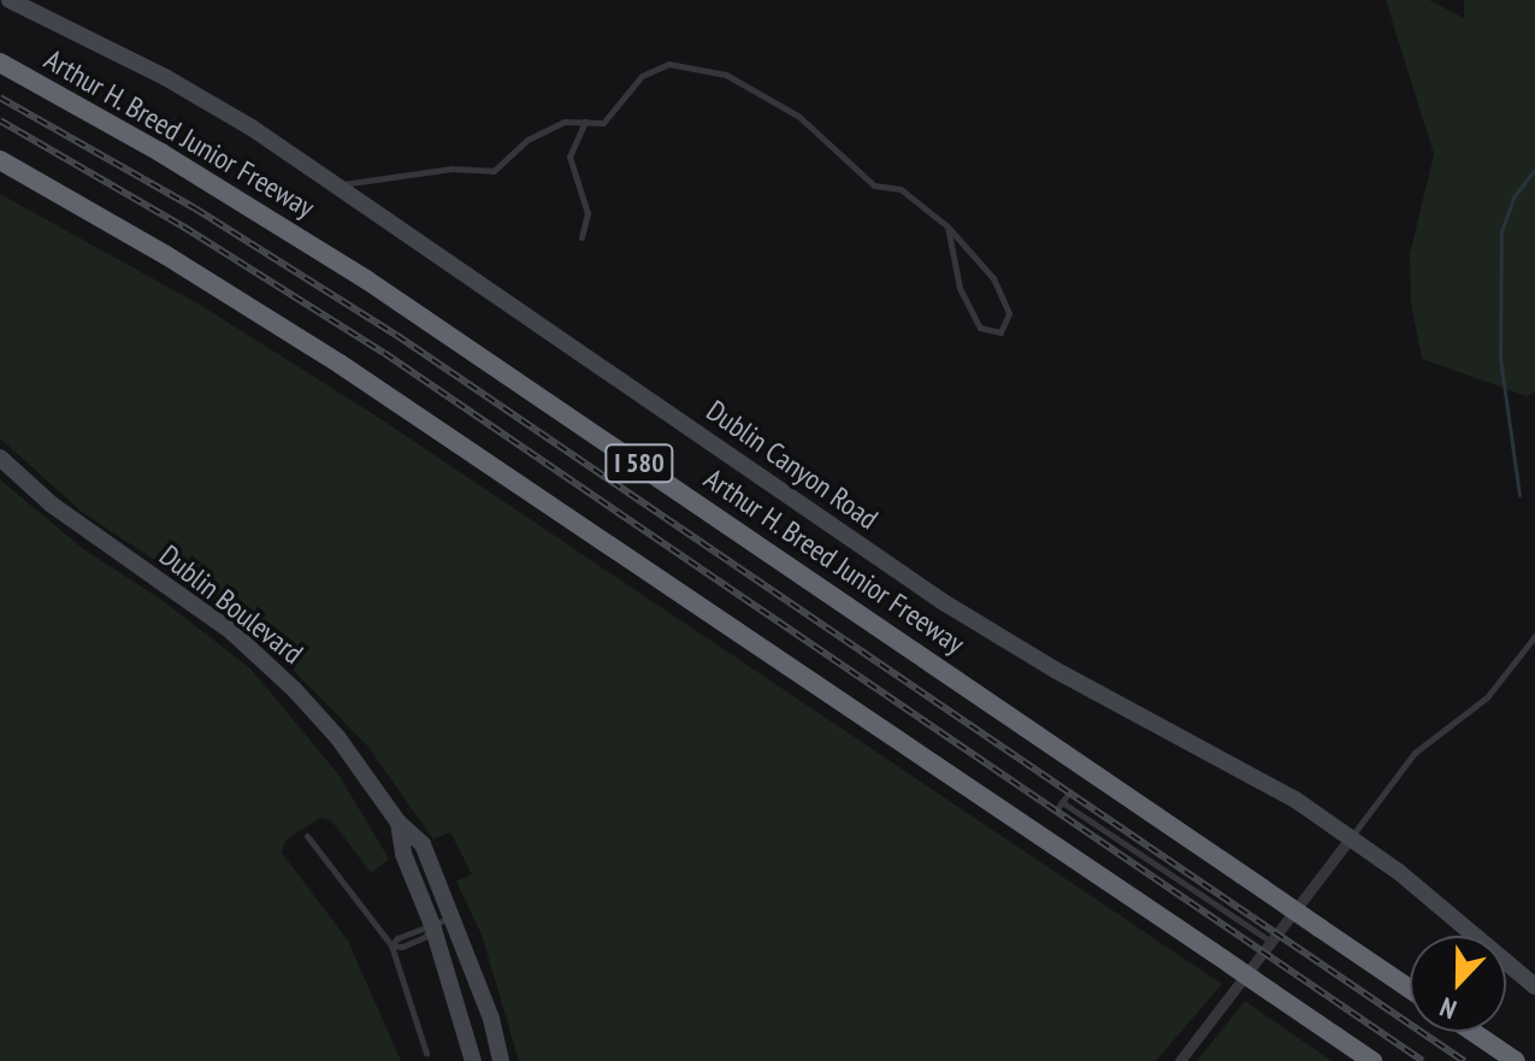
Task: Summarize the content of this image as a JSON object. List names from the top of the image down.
{
  "streets": {
    "highway": ["Arthur H. Breed Junior Freeway", "I 580"],
    "main road": ["Dublin Canyon Road", "Dublin Boulevard"]
  },
  "north": "bottom"
}
